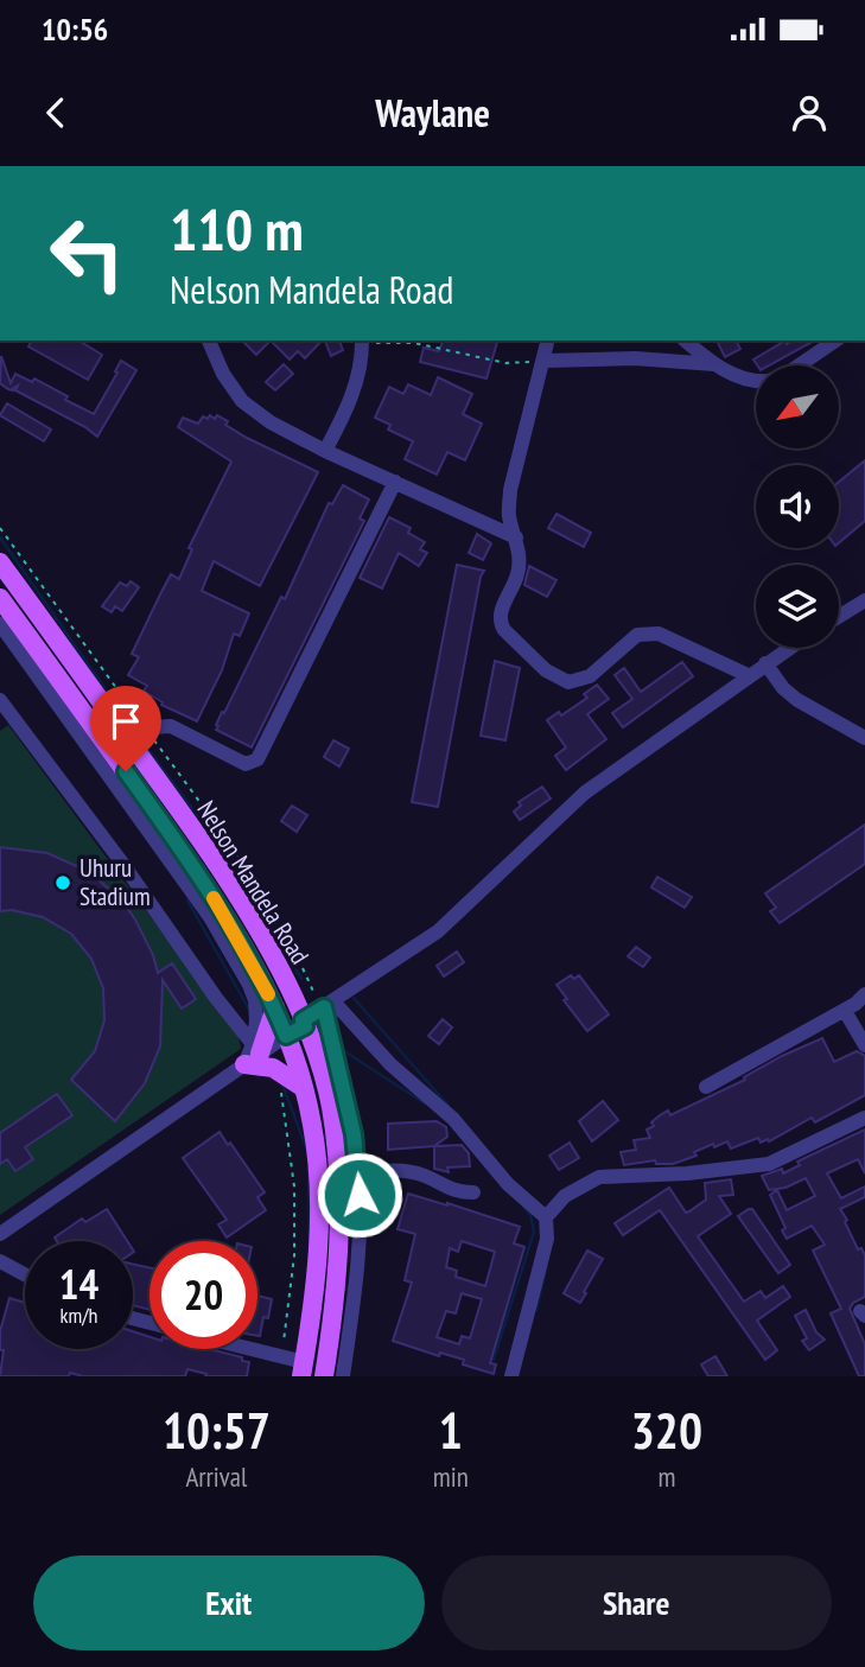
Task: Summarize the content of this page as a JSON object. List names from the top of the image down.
{
  "streets": {
    "main road": ["Nelson Mandela Road"]
  },
  "places": ["Uhuru Stadium"],
  "north": "bottom left",
  "page": {
    "status": "10:56",
    "header": "Waylane",
    "turn": ["110 m", "Nelson Mandela Road"],
    "speed": "14 km/h",
    "limit": "20",
    "eta": [
      "10:57",
      "Arrival",
      "1",
      "min",
      "320",
      "m"
    ],
    "buttons": ["Exit", "Share"]
  }
}
